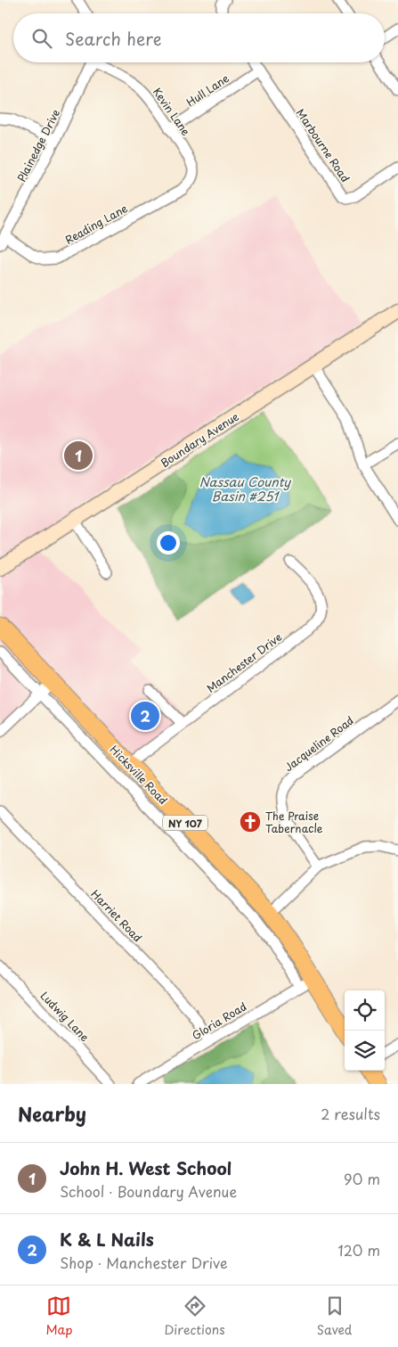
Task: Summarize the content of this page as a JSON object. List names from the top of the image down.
{
  "streets": {
    "main road": ["Boundary Avenue", "Hicksville Road", "NY 107"],
    "street": [
      "Hull Lane",
      "Kevin Lane",
      "Plainedge Drive",
      "Marbourne Road",
      "Reading Lane",
      "Manchester Drive",
      "Jacqueline Road",
      "Harriet Road",
      "Ludwig Lane",
      "Gloria Road"
    ]
  },
  "crossings": [
    ["Hull Lane", "Kevin Lane"],
    ["Hull Lane", "Marbourne Road"],
    ["Kevin Lane", "Reading Lane"],
    ["Plainedge Drive", "Reading Lane"],
    ["Manchester Drive", "Hicksville Road"],
    ["Hicksville Road", "Gloria Road"],
    ["Harriet Road", "Gloria Road"]
  ],
  "water": ["Nassau County Basin #251"],
  "places": {
    "church": ["The Praise Tabernacle"]
  },
  "page": {
    "search": "Search here",
    "pins": ["1", "2"],
    "heading": ["Nearby", "2 results"],
    "list": [
      {
        "mark": "1",
        "name": "John H. West School",
        "note": "School · Boundary Avenue",
        "value": "90 m"
      },
      {
        "mark": "2",
        "name": "K & L Nails",
        "note": "Shop · Manchester Drive",
        "value": "120 m"
      }
    ],
    "nav": ["Map", "Directions", "Saved"]
  }
}
